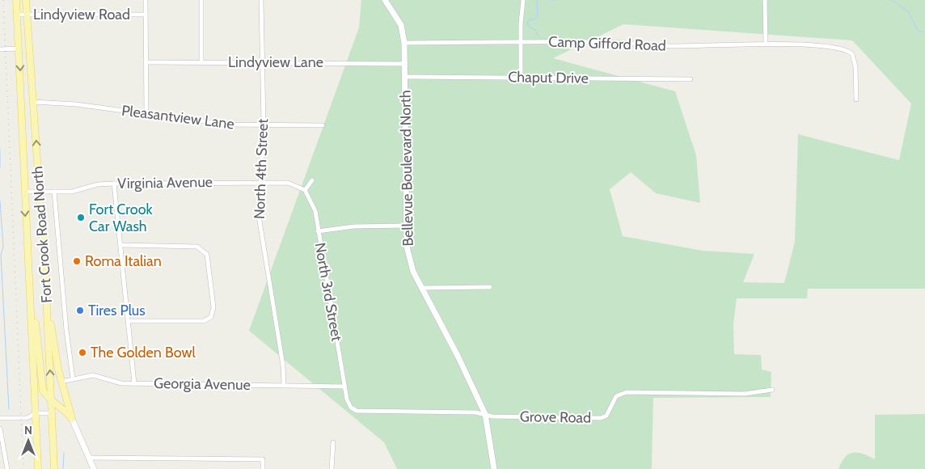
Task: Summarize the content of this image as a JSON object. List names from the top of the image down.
{
  "streets": {
    "main road": ["Bellevue Boulevard North", "Fort Crook Road North"],
    "street": [
      "Lindyview Road",
      "Camp Gifford Road",
      "Lindyview Lane",
      "Chaput Drive",
      "Pleasantview Lane",
      "North 4th Street",
      "Virginia Avenue",
      "North 3rd Street",
      "Georgia Avenue",
      "Grove Road"
    ]
  },
  "crossings": [
    ["Lindyview Road", "Fort Crook Road North"],
    ["Camp Gifford Road", "Bellevue Boulevard North"],
    ["Lindyview Lane", "Bellevue Boulevard North"],
    ["Lindyview Lane", "North 4th Street"],
    ["Chaput Drive", "Bellevue Boulevard North"],
    ["Pleasantview Lane", "North 4th Street"],
    ["Pleasantview Lane", "Fort Crook Road North"],
    ["Bellevue Boulevard North", "Grove Road"],
    ["North 4th Street", "Virginia Avenue"],
    ["North 4th Street", "Georgia Avenue"],
    ["Virginia Avenue", "Fort Crook Road North"],
    ["Virginia Avenue", "North 3rd Street"],
    ["North 3rd Street", "Georgia Avenue"],
    ["North 3rd Street", "Grove Road"]
  ],
  "places": [
    "Fort Crook Car Wash",
    "Roma Italian",
    "Tires Plus",
    "The Golden Bowl"
  ],
  "north": "top"
}
